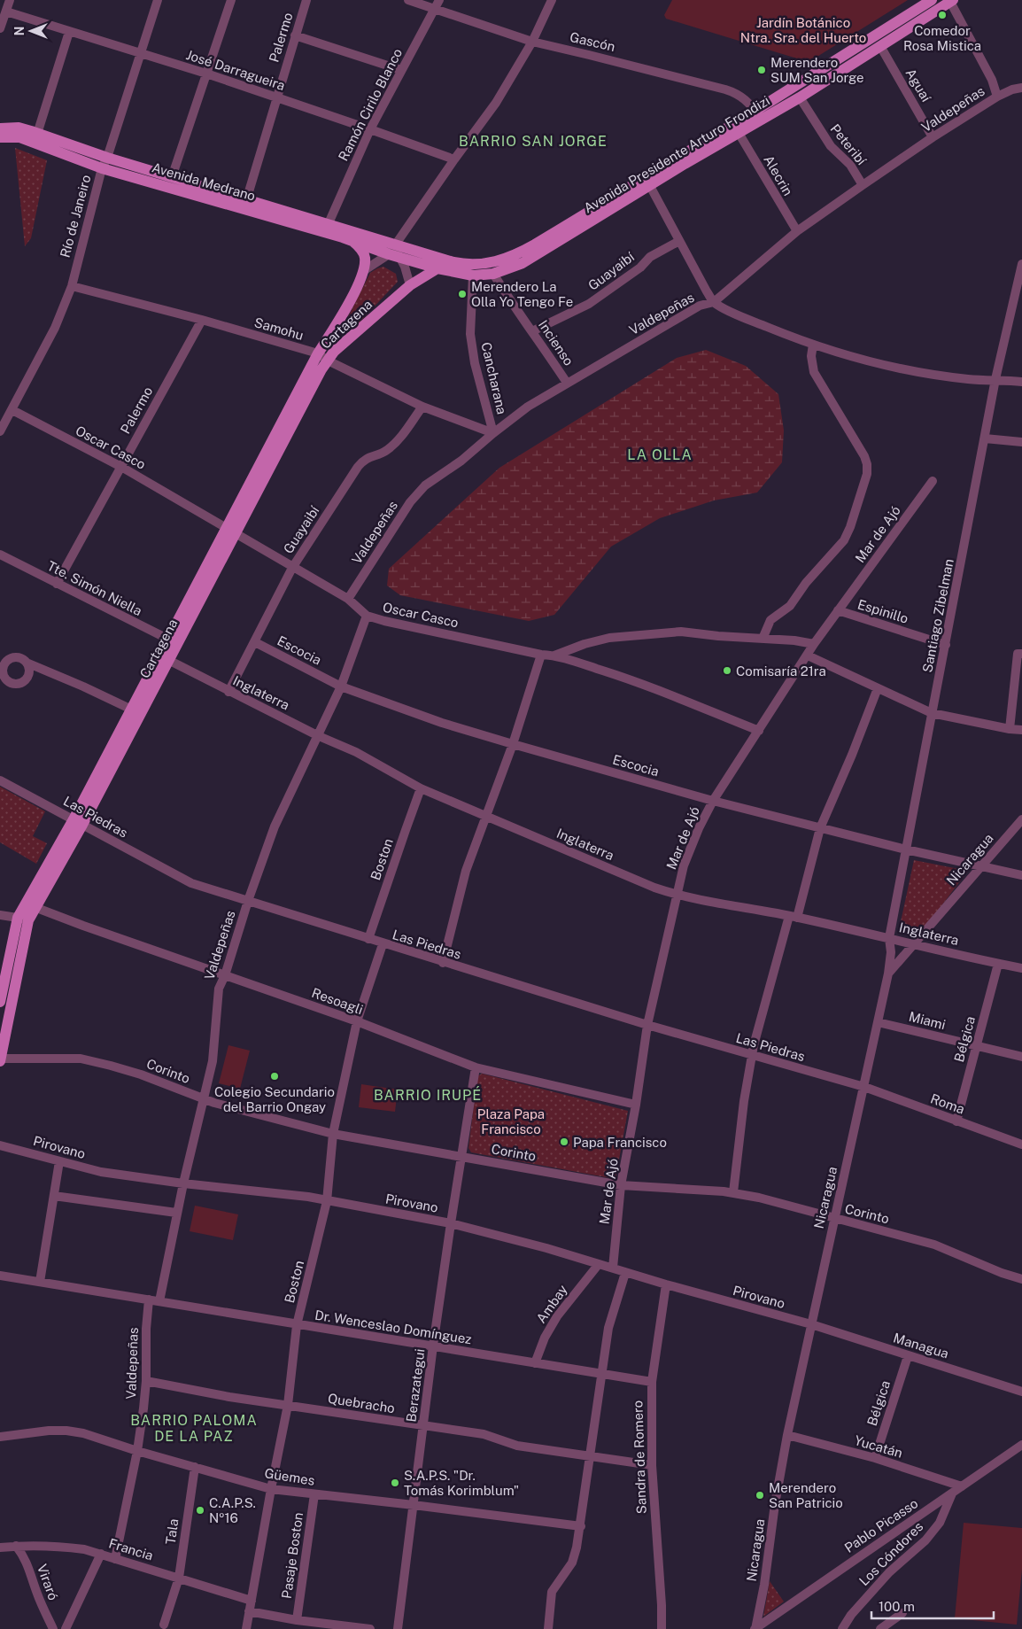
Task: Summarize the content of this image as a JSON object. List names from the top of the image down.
{
  "streets": {
    "main road": ["Avenida Presidente Arturo Frondizi", "Avenida Medrano", "Cartagena"],
    "street": [
      "Palermo",
      "Gascón",
      "José Darragueira",
      "Aguaí",
      "Ramón Cirilo Blanco",
      "Valdepeñas",
      "Peteribí",
      "Alecrin",
      "Río de Janeiro",
      "Guayaibí",
      "Samohu",
      "Incienso",
      "Cancharana",
      "Oscar Casco",
      "Mar de Ajó",
      "Tte. Simón Niella",
      "Espinillo",
      "Santiago Zibelman",
      "Escocia",
      "Inglaterra",
      "Las Piedras",
      "Boston",
      "Nicaragua",
      "Resoagli",
      "Miami",
      "Bélgica",
      "Corinto",
      "Roma",
      "Pirovano",
      "Ambay",
      "Dr. Wenceslao Domínguez",
      "Managua",
      "Berazategui",
      "Quebracho",
      "Yucatán",
      "Sandra de Romero",
      "Güemes",
      "Pablo Picasso",
      "Tala",
      "Francia",
      "Los Cóndores",
      "Pasaje Boston",
      "Viraró"
    ]
  },
  "crossings": [
    ["Palermo", "José Darragueira"],
    ["Palermo", "Avenida Medrano"],
    ["Palermo", "Samohu"],
    ["Palermo", "Oscar Casco"],
    ["Palermo", "Tte. Simón Niella"],
    ["Gascón", "Ramón Cirilo Blanco"],
    ["Gascón", "Avenida Presidente Arturo Frondizi"],
    ["José Darragueira", "Ramón Cirilo Blanco"],
    ["José Darragueira", "Río de Janeiro"],
    ["Aguaí", "Valdepeñas"],
    ["Aguaí", "Avenida Presidente Arturo Frondizi"],
    ["Ramón Cirilo Blanco", "Avenida Medrano"],
    ["Valdepeñas", "Peteribí"],
    ["Valdepeñas", "Alecrin"],
    ["Valdepeñas", "Samohu"],
    ["Valdepeñas", "Incienso"],
    ["Valdepeñas", "Cancharana"],
    ["Valdepeñas", "Oscar Casco"],
    ["Valdepeñas", "Escocia"],
    ["Valdepeñas", "Inglaterra"],
    ["Valdepeñas", "Las Piedras"],
    ["Valdepeñas", "Resoagli"],
    ["Valdepeñas", "Corinto"],
    ["Valdepeñas", "Pirovano"],
    ["Valdepeñas", "Dr. Wenceslao Domínguez"],
    ["Valdepeñas", "Quebracho"],
    ["Valdepeñas", "Güemes"],
    ["Valdepeñas", "Francia"],
    ["Peteribí", "Avenida Presidente Arturo Frondizi"],
    ["Avenida Presidente Arturo Frondizi", "Alecrin"],
    ["Avenida Presidente Arturo Frondizi", "Avenida Medrano"],
    ["Avenida Presidente Arturo Frondizi", "Cartagena"],
    ["Avenida Presidente Arturo Frondizi", "Incienso"],
    ["Avenida Presidente Arturo Frondizi", "Cancharana"],
    ["Avenida Medrano", "Río de Janeiro"],
    ["Río de Janeiro", "Samohu"],
    ["Río de Janeiro", "Oscar Casco"],
    ["Guayaibí", "Samohu"],
    ["Guayaibí", "Incienso"],
    ["Guayaibí", "Oscar Casco"],
    ["Guayaibí", "Escocia"],
    ["Guayaibí", "Inglaterra"],
    ["Cartagena", "Samohu"],
    ["Cartagena", "Oscar Casco"],
    ["Cartagena", "Tte. Simón Niella"],
    ["Cartagena", "Inglaterra"],
    ["Cartagena", "Las Piedras"],
    ["Cartagena", "Resoagli"],
    ["Cartagena", "Corinto"],
    ["Samohu", "Cancharana"],
    ["Oscar Casco", "Mar de Ajó"],
    ["Mar de Ajó", "Espinillo"],
    ["Mar de Ajó", "Escocia"],
    ["Mar de Ajó", "Inglaterra"],
    ["Mar de Ajó", "Las Piedras"],
    ["Mar de Ajó", "Resoagli"],
    ["Mar de Ajó", "Corinto"],
    ["Mar de Ajó", "Pirovano"],
    ["Espinillo", "Santiago Zibelman"],
    ["Santiago Zibelman", "Escocia"],
    ["Santiago Zibelman", "Inglaterra"],
    ["Santiago Zibelman", "Nicaragua"],
    ["Escocia", "Nicaragua"],
    ["Inglaterra", "Boston"],
    ["Inglaterra", "Nicaragua"],
    ["Inglaterra", "Bélgica"],
    ["Las Piedras", "Boston"],
    ["Las Piedras", "Nicaragua"],
    ["Las Piedras", "Roma"],
    ["Boston", "Resoagli"],
    ["Boston", "Corinto"],
    ["Boston", "Pirovano"],
    ["Boston", "Dr. Wenceslao Domínguez"],
    ["Boston", "Quebracho"],
    ["Boston", "Güemes"],
    ["Boston", "Francia"],
    ["Nicaragua", "Miami"],
    ["Nicaragua", "Corinto"],
    ["Nicaragua", "Roma"],
    ["Nicaragua", "Pirovano"],
    ["Nicaragua", "Managua"],
    ["Nicaragua", "Yucatán"],
    ["Nicaragua", "Pablo Picasso"],
    ["Resoagli", "Berazategui"],
    ["Miami", "Bélgica"],
    ["Bélgica", "Roma"],
    ["Bélgica", "Managua"],
    ["Bélgica", "Yucatán"],
    ["Corinto", "Berazategui"],
    ["Pirovano", "Ambay"],
    ["Pirovano", "Managua"],
    ["Pirovano", "Berazategui"],
    ["Pirovano", "Sandra de Romero"],
    ["Ambay", "Dr. Wenceslao Domínguez"],
    ["Dr. Wenceslao Domínguez", "Berazategui"],
    ["Dr. Wenceslao Domínguez", "Sandra de Romero"],
    ["Berazategui", "Quebracho"],
    ["Berazategui", "Güemes"],
    ["Quebracho", "Sandra de Romero"],
    ["Yucatán", "Pablo Picasso"],
    ["Güemes", "Tala"],
    ["Güemes", "Pasaje Boston"],
    ["Pablo Picasso", "Los Cóndores"],
    ["Tala", "Francia"],
    ["Francia", "Viraró"]
  ],
  "districts": [
    "BARRIO SAN JORGE",
    "LA OLLA",
    "BARRIO IRUPÉ",
    "BARRIO PALOMA DE LA PAZ"
  ],
  "parks": ["Jardín Botánico Ntra. Sra. del Huerto", "Plaza Papa Francisco"],
  "places": [
    "Comedor Rosa Mistica",
    "Merendero SUM San Jorge",
    "Merendero La Olla Yo Tengo Fe",
    "Comisaría 21ra",
    "Colegio Secundario del Barrio Ongay",
    "Papa Francisco",
    "S.A.P.S. \"Dr. Tomás Korimblum\"",
    "Merendero San Patricio",
    "C.A.P.S. Nº16"
  ],
  "scale_bar": "100 m",
  "north": "left"
}
